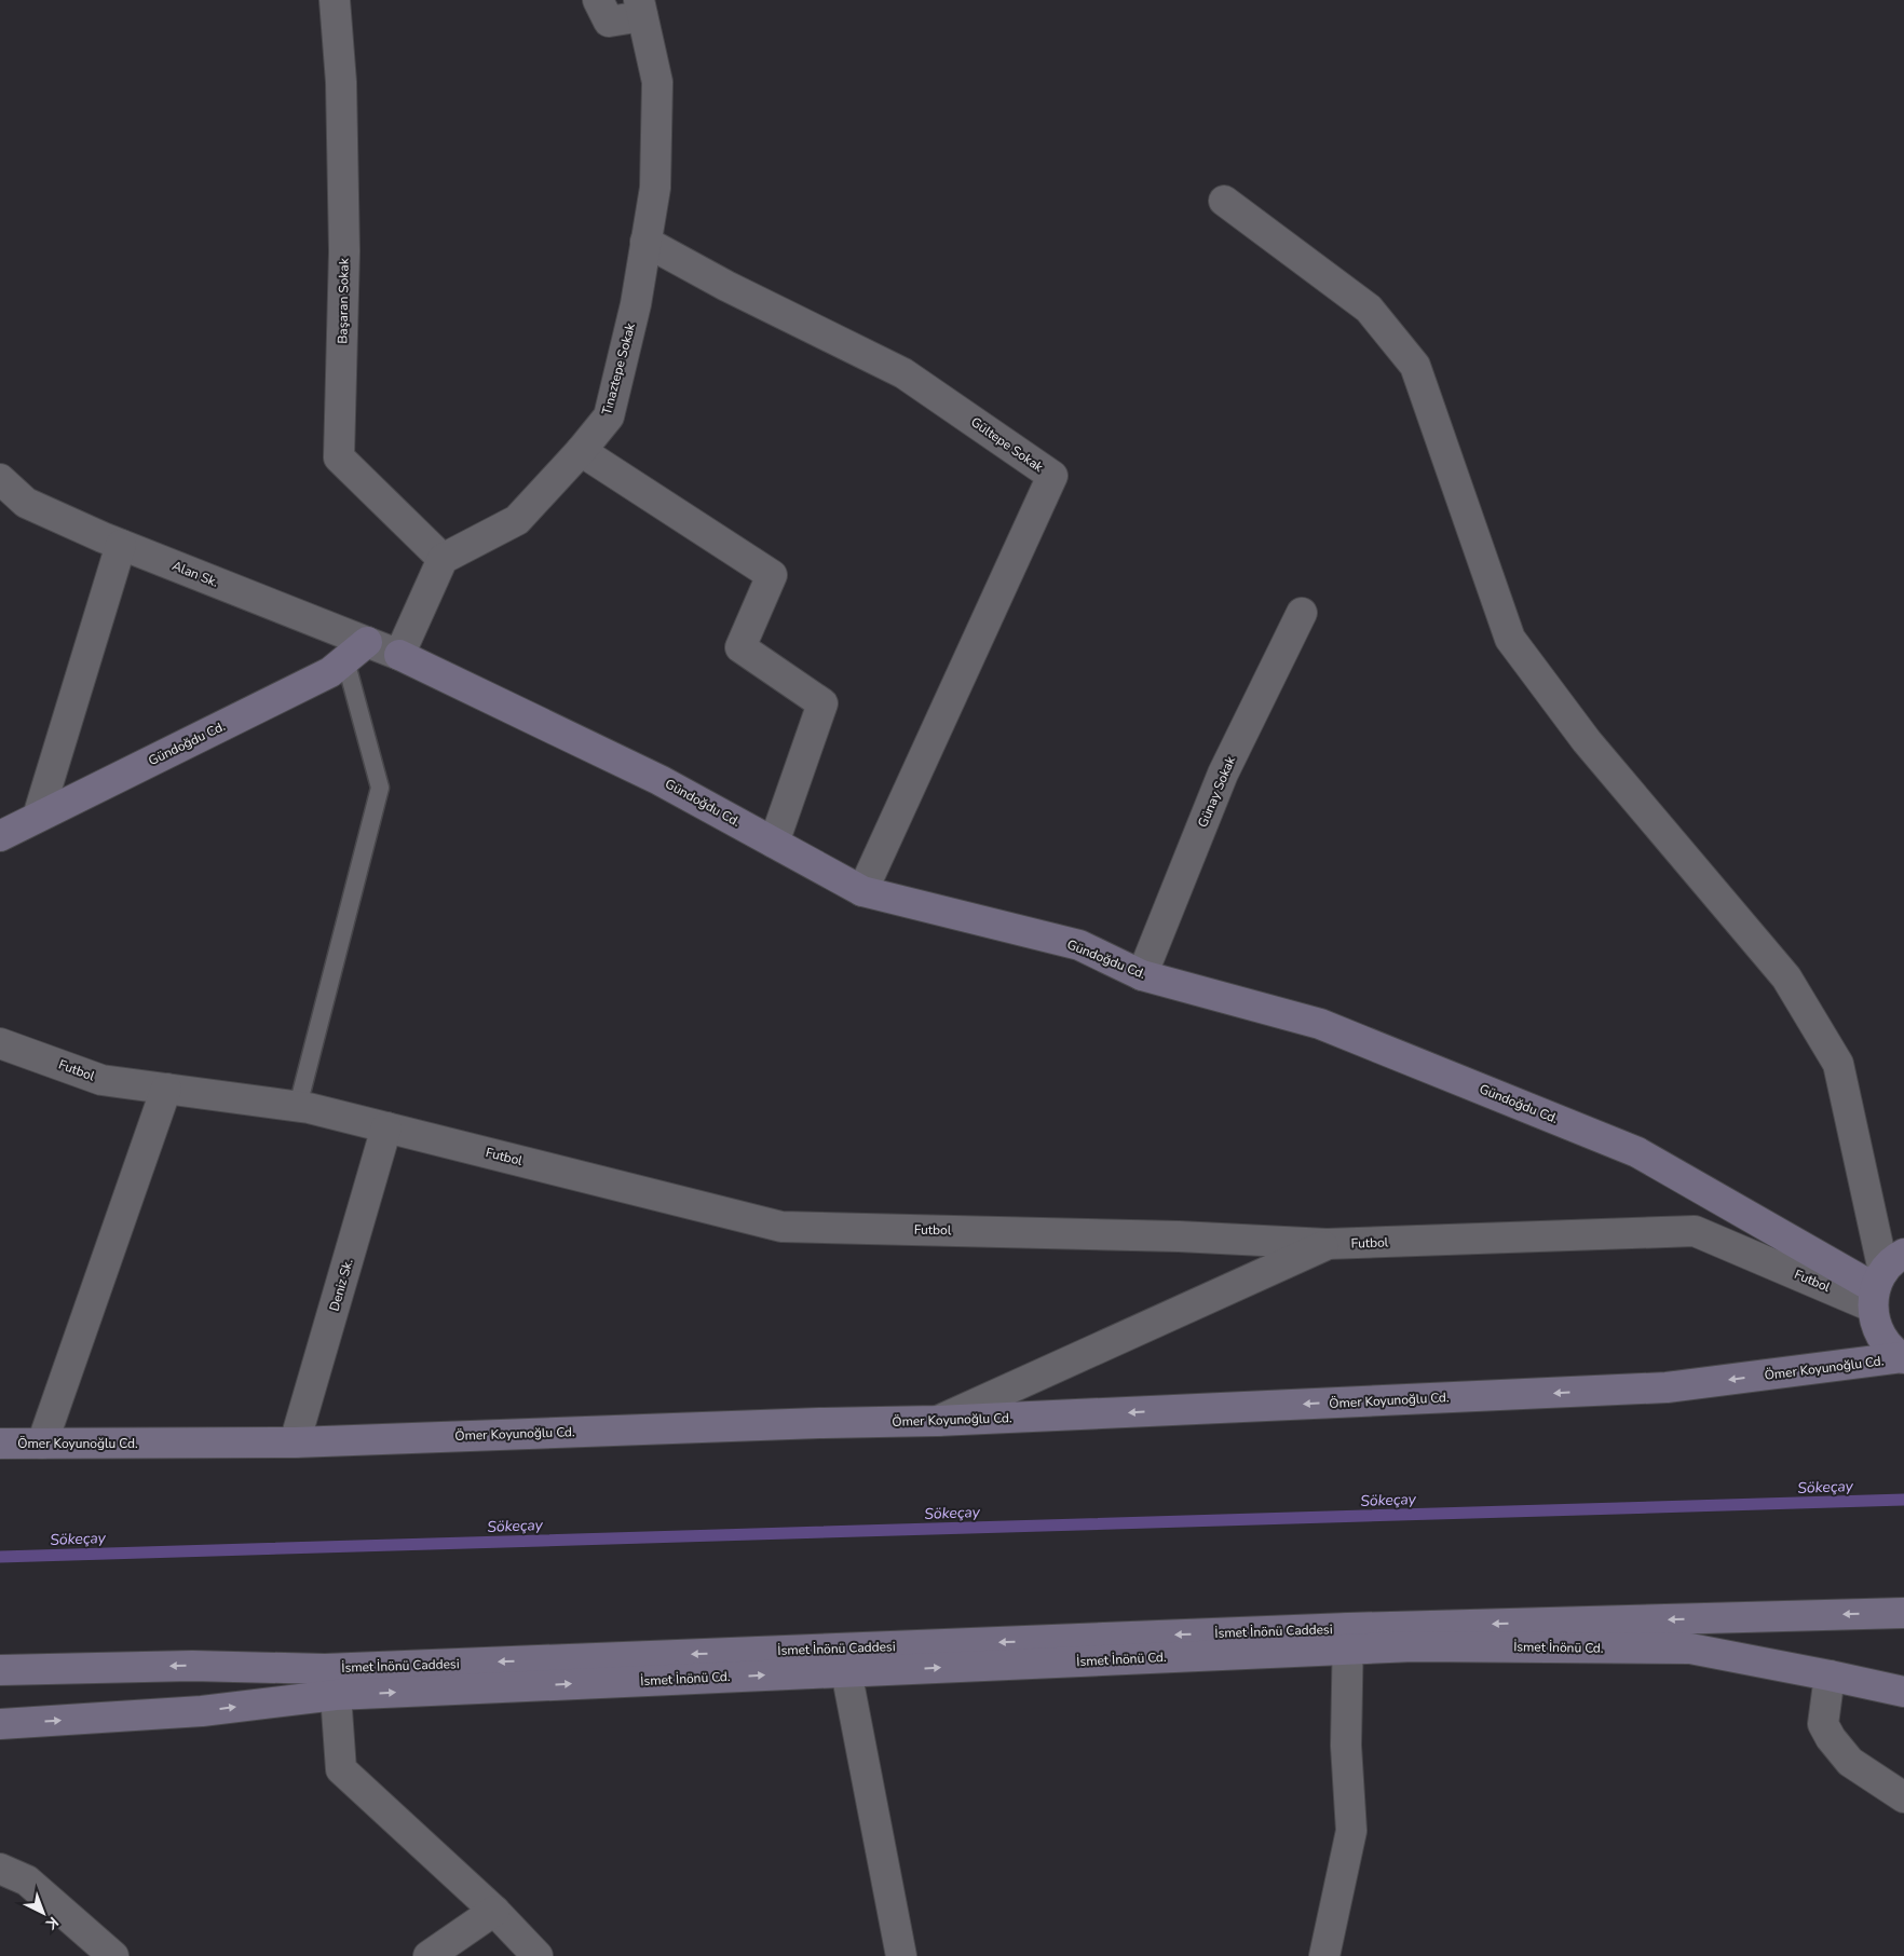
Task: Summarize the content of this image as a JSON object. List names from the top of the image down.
{
  "streets": {
    "street": [
      "Başaran Sokak",
      "Tınaztepe Sokak",
      "Gültepe Sokak",
      "Alan Sk.",
      "Gündoğdu Cd.",
      "Günay Sokak",
      "Futbol",
      "Deniz Sk.",
      "Ömer Koyunoğlu Cd.",
      "İsmet İnönü Caddesi",
      "İsmet İnönü Cd."
    ]
  },
  "crossings": [
    ["Başaran Sokak", "Tınaztepe Sokak"],
    ["Tınaztepe Sokak", "Gültepe Sokak"],
    ["Gültepe Sokak", "Gündoğdu Cd."],
    ["Alan Sk.", "Gündoğdu Cd."],
    ["Gündoğdu Cd.", "Günay Sokak"],
    ["Gündoğdu Cd.", "Futbol"],
    ["Futbol", "Deniz Sk."],
    ["Deniz Sk.", "Ömer Koyunoğlu Cd."],
    ["İsmet İnönü Caddesi", "İsmet İnönü Cd."]
  ],
  "one_way": ["İsmet İnönü Caddesi"],
  "water": ["Sökeçay"],
  "north": "bottom right"
}
